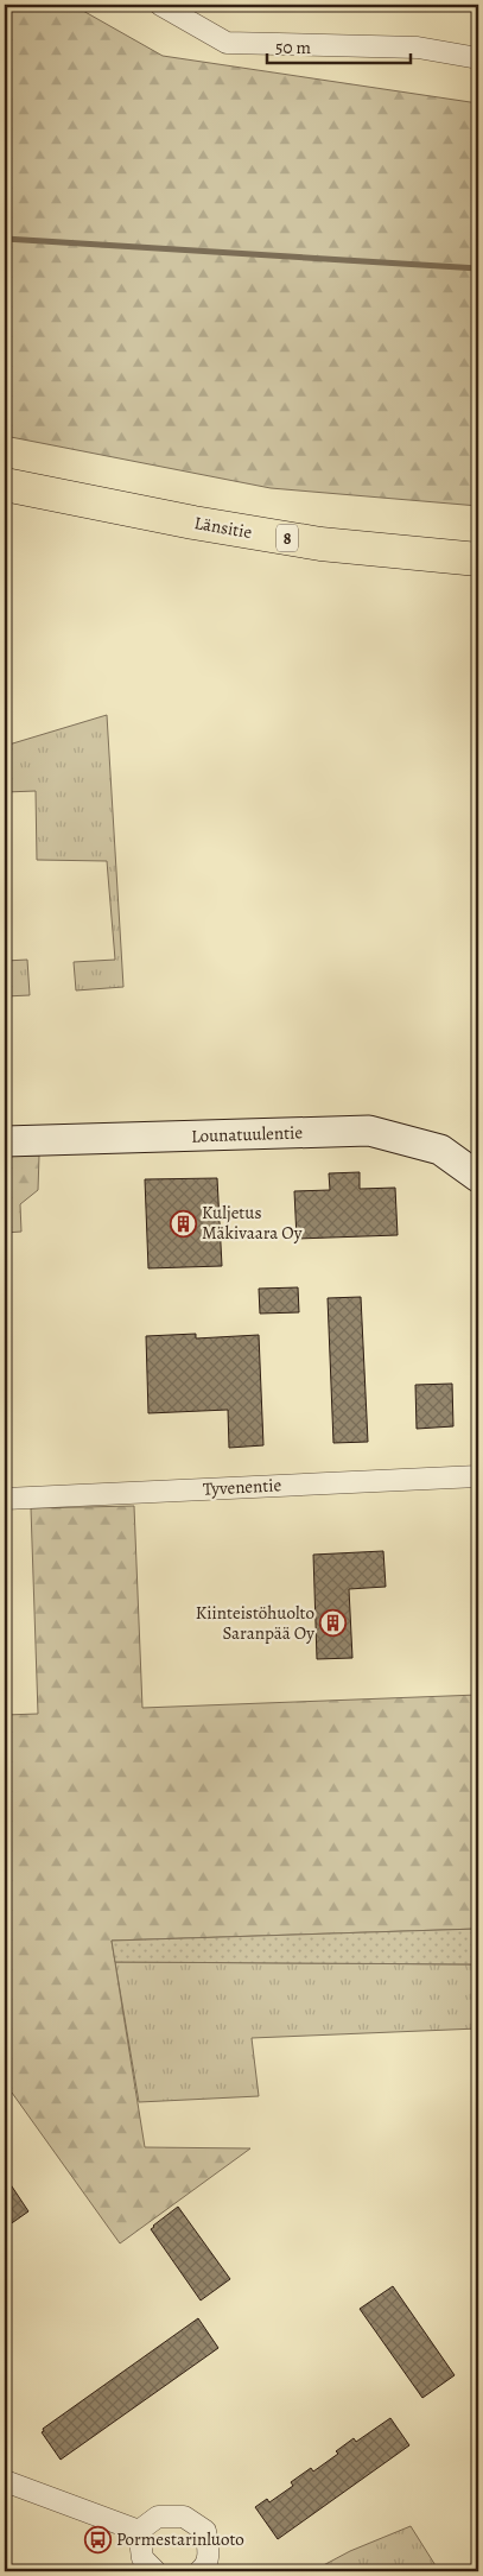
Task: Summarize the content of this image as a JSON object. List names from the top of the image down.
{
  "streets": {
    "highway": ["Länsitie", "8"],
    "street": ["Lounatuulentie", "Tyvenentie"]
  },
  "places": {
    "building": ["Kuljetus Mäkivaara Oy", "Kiinteistöhuolto Saranpää Oy"],
    "bus stop": ["Pormestarinluoto"]
  },
  "scale_bar": "50 m"
}
